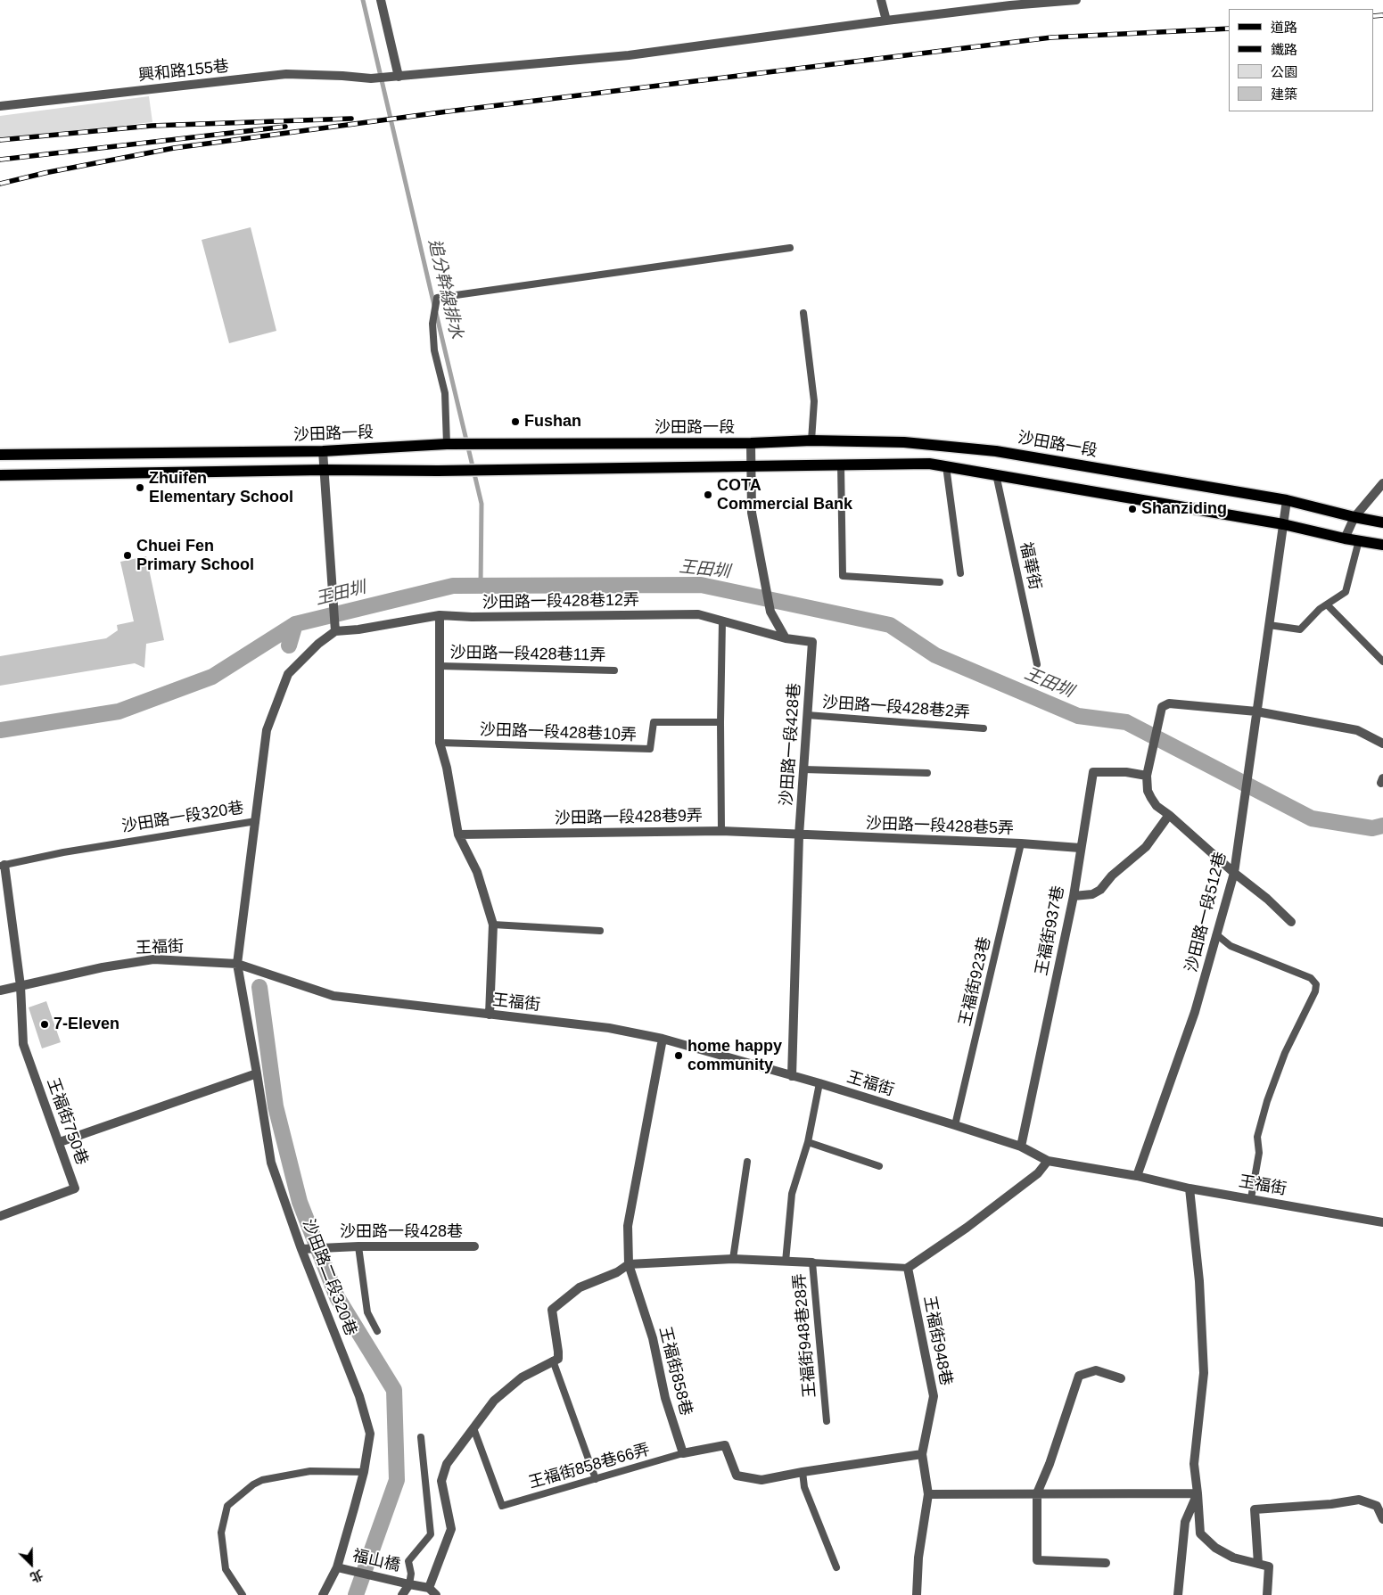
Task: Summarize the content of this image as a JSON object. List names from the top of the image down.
{
  "streets": {
    "main road": ["沙田路一段"],
    "street": [
      "興和路155巷",
      "沙田路一段428巷12弄",
      "沙田路一段428巷",
      "沙田路一段320巷",
      "沙田路一段428巷9弄",
      "沙田路一段428巷5弄",
      "沙田路一段512巷",
      "王福街937巷",
      "王福街",
      "王福街750巷",
      "沙田路二段320巷",
      "王福街948巷",
      "王福街858巷",
      "福山橋"
    ],
    "lane": [
      "福華街",
      "沙田路一段428巷11弄",
      "沙田路一段428巷2弄",
      "沙田路一段428巷10弄",
      "王福街923巷",
      "王福街948巷28弄",
      "王福街858巷66弄"
    ]
  },
  "crossings": [
    ["沙田路一段", "沙田路一段512巷"],
    ["沙田路一段428巷12弄", "沙田路一段428巷"],
    ["沙田路一段428巷2弄", "沙田路一段428巷"],
    ["沙田路一段428巷", "沙田路一段428巷9弄"],
    ["沙田路一段428巷", "沙田路一段428巷5弄"],
    ["沙田路一段428巷", "王福街"],
    ["沙田路一段428巷", "沙田路二段320巷"],
    ["沙田路一段320巷", "王福街"],
    ["沙田路一段320巷", "王福街750巷"],
    ["沙田路一段320巷", "沙田路二段320巷"],
    ["沙田路一段428巷9弄", "沙田路一段428巷5弄"],
    ["沙田路一段428巷5弄", "王福街937巷"],
    ["沙田路一段428巷5弄", "王福街923巷"],
    ["沙田路一段512巷", "王福街"],
    ["王福街937巷", "王福街"],
    ["王福街", "王福街923巷"],
    ["王福街", "王福街750巷"],
    ["王福街", "沙田路二段320巷"],
    ["王福街", "王福街858巷"],
    ["沙田路二段320巷", "福山橋"],
    ["王福街948巷28弄", "王福街948巷"],
    ["王福街858巷", "王福街858巷66弄"]
  ],
  "water": ["追分幹線排水", "王田圳"],
  "places": [
    "Fushan",
    "Zhuifen Elementary School",
    "COTA Commercial Bank",
    "Shanziding",
    "Chuei Fen Primary School",
    "7-Eleven",
    "home happy community"
  ],
  "legend": [
    "道路",
    "鐵路",
    "公園",
    "建築"
  ],
  "north": "bottom right"
}
